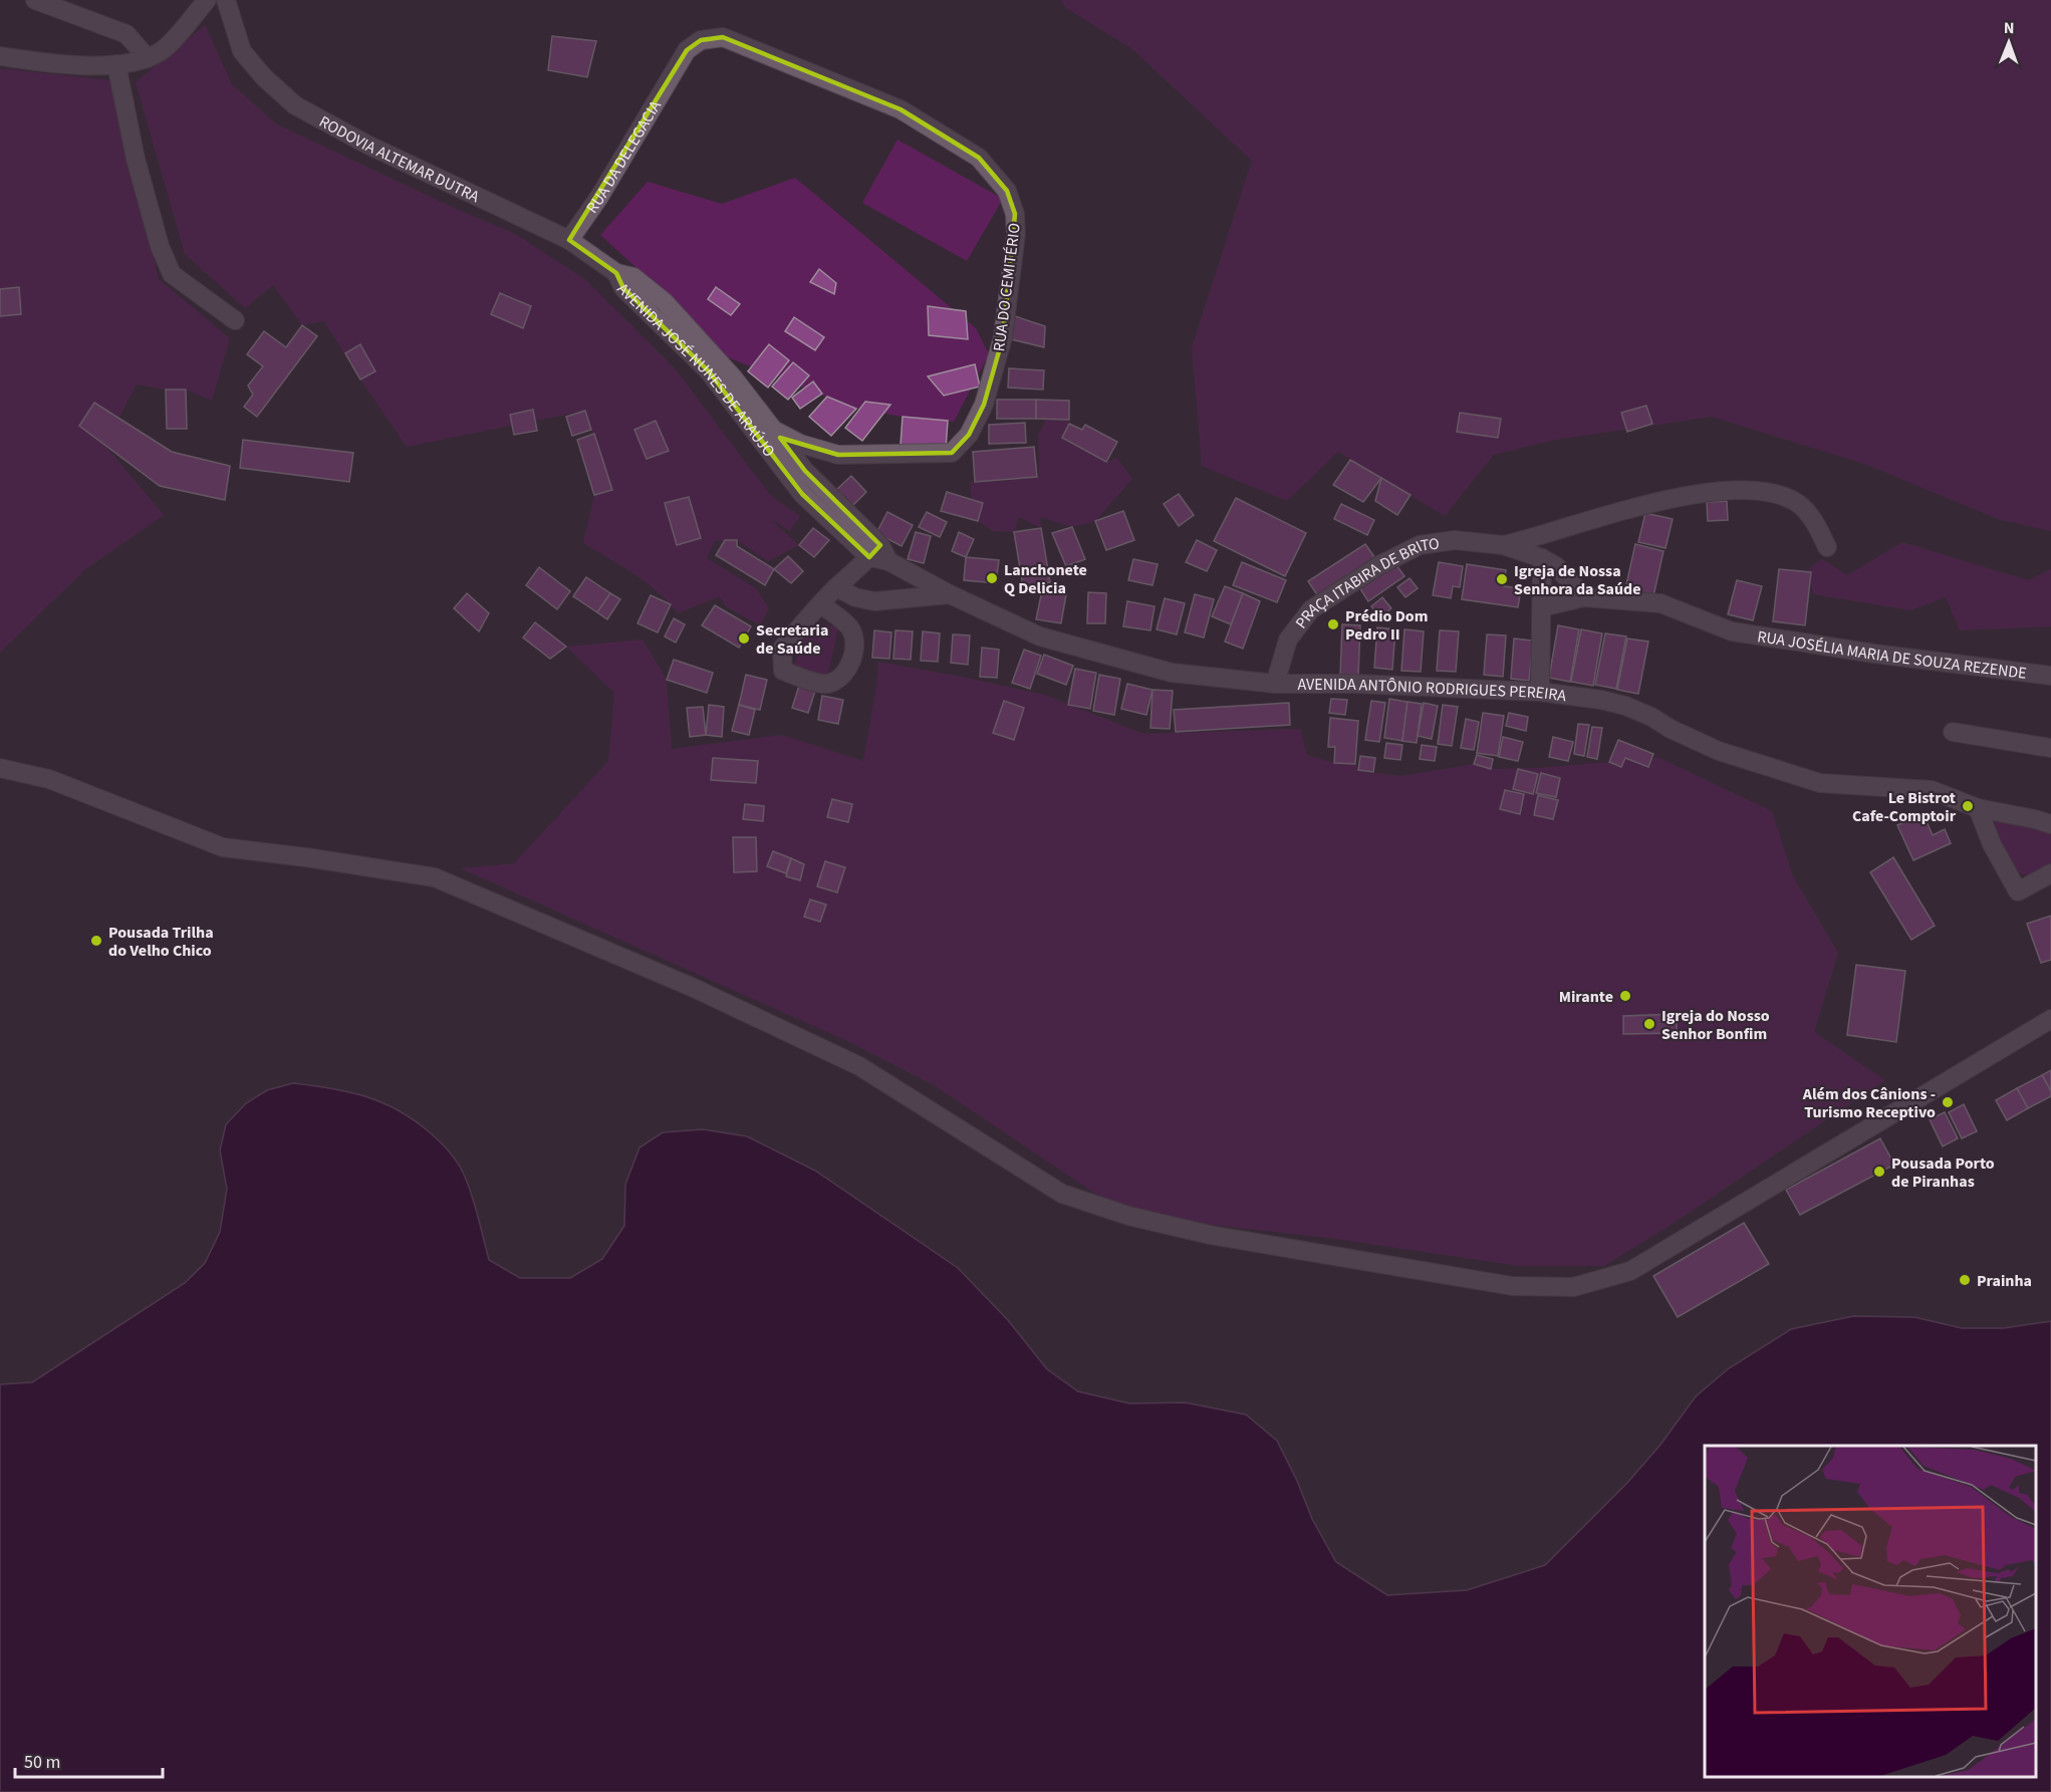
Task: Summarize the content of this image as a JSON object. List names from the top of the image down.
{
  "streets": {
    "street": [
      "RUA DA DELEGACIA",
      "RODOVIA ALTEMAR DUTRA",
      "RUA DO CEMITÉRIO",
      "AVENIDA JOSÉ NUNES DE ARAÚJO",
      "PRAÇA ITABIRA DE BRITO",
      "RUA JOSÉLIA MARIA DE SOUZA REZENDE",
      "AVENIDA ANTÔNIO RODRIGUES PEREIRA"
    ]
  },
  "crossings": [
    ["RUA DA DELEGACIA", "RODOVIA ALTEMAR DUTRA"],
    ["RUA DA DELEGACIA", "RUA DO CEMITÉRIO"],
    ["RODOVIA ALTEMAR DUTRA", "AVENIDA JOSÉ NUNES DE ARAÚJO"],
    ["RUA DO CEMITÉRIO", "AVENIDA JOSÉ NUNES DE ARAÚJO"],
    ["AVENIDA JOSÉ NUNES DE ARAÚJO", "AVENIDA ANTÔNIO RODRIGUES PEREIRA"],
    ["PRAÇA ITABIRA DE BRITO", "AVENIDA ANTÔNIO RODRIGUES PEREIRA"]
  ],
  "places": [
    "Lanchonete Q Delicia",
    "Igreja de Nossa Senhora da Saúde",
    "Prédio Dom Pedro II",
    "Secretaria de Saúde",
    "Le Bistrot Cafe-Comptoir",
    "Pousada Trilha do Velho Chico",
    "Mirante",
    "Igreja do Nosso Senhor Bonfim",
    "Além dos Cânions - Turismo Receptivo",
    "Pousada Porto de Piranhas",
    "Prainha"
  ],
  "scale_bar": "50 m",
  "north": "top"
}
